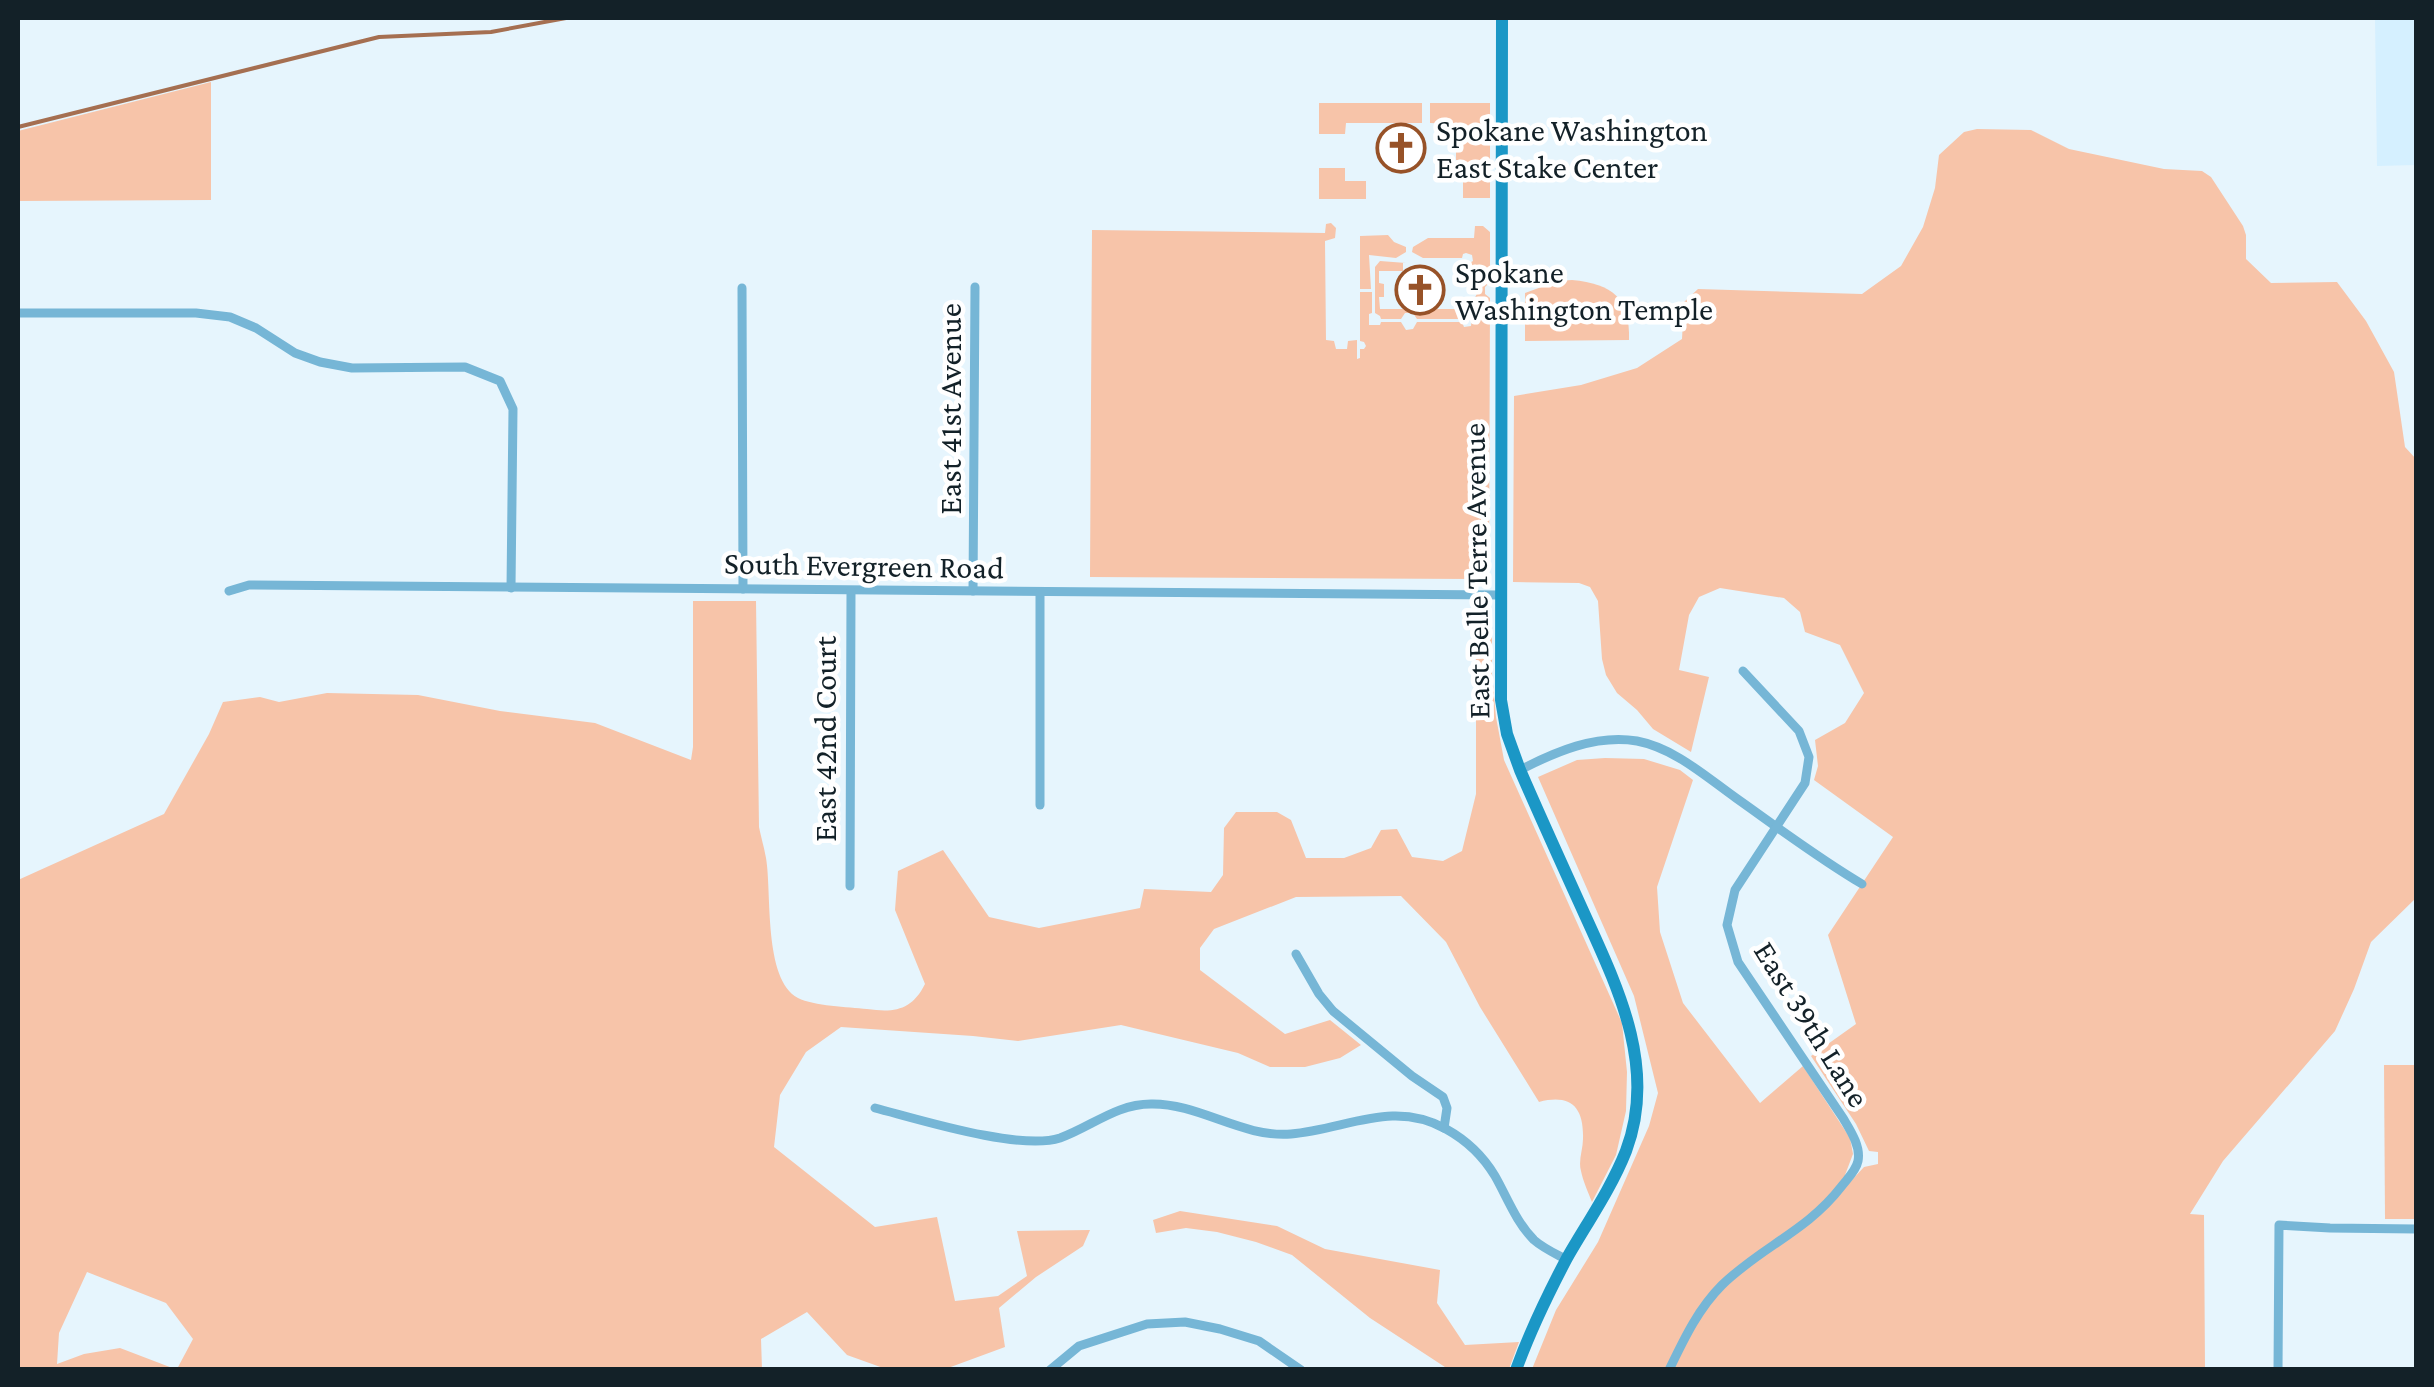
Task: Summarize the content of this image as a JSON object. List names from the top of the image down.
{
  "streets": {
    "street": [
      "East 41st Avenue",
      "South Evergreen Road",
      "East Belle Terre Avenue",
      "East 42nd Court",
      "East 39th Lane"
    ]
  },
  "crossings": [
    ["East 41st Avenue", "South Evergreen Road"],
    ["South Evergreen Road", "East Belle Terre Avenue"],
    ["South Evergreen Road", "East 42nd Court"]
  ],
  "places": {
    "church": ["Spokane Washington East Stake Center", "Spokane Washington Temple"]
  }
}
